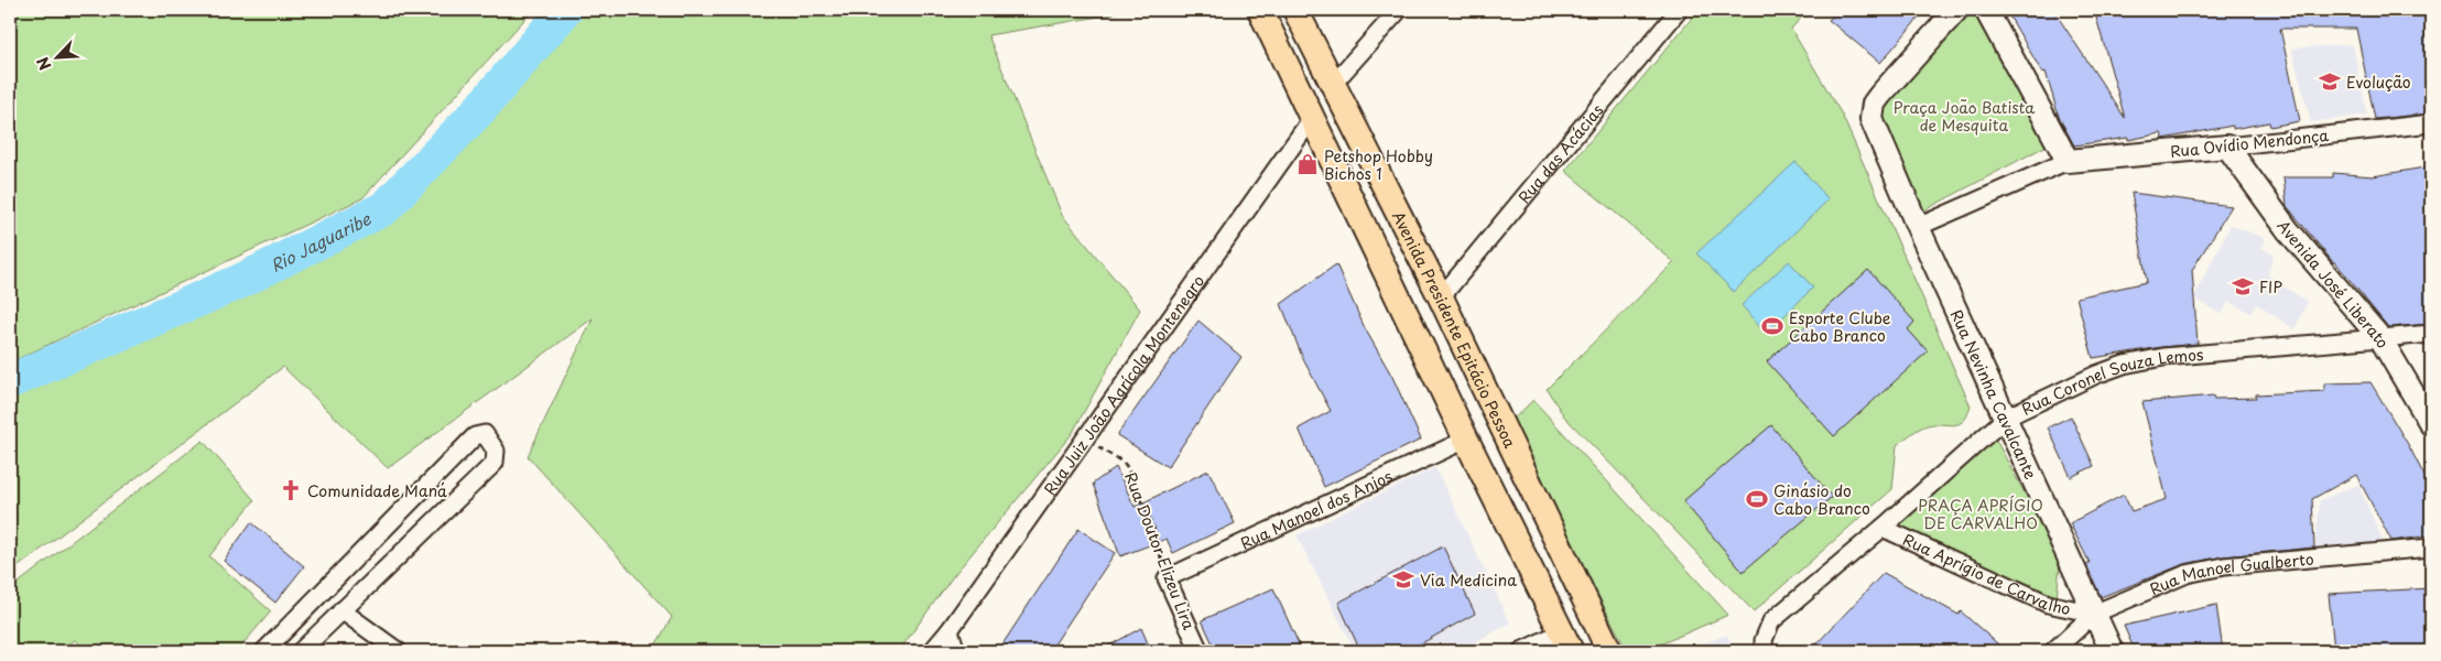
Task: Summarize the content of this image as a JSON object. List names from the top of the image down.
{
  "streets": {
    "main road": ["Avenida Presidente Epitácio Pessoa"],
    "street": [
      "Rua Ovídio Mendonça",
      "Rua das Acácias",
      "Avenida José Liberato",
      "Rua Coronel Souza Lemos",
      "Rua Juiz João Agrícola Montenegro",
      "Rua Nevinha Cavalcante",
      "Rua Manoel dos Anjos",
      "Rua Doutor Elizeu Lira",
      "Rua Aprígio de Carvalho",
      "Rua Manoel Gualberto"
    ]
  },
  "crossings": [
    ["Rua Ovídio Mendonça", "Avenida José Liberato"],
    ["Rua das Acácias", "Avenida Presidente Epitácio Pessoa"],
    ["Avenida José Liberato", "Rua Coronel Souza Lemos"],
    ["Rua Coronel Souza Lemos", "Rua Nevinha Cavalcante"],
    ["Rua Coronel Souza Lemos", "Rua Aprígio de Carvalho"],
    ["Rua Juiz João Agrícola Montenegro", "Rua Doutor Elizeu Lira"],
    ["Rua Nevinha Cavalcante", "Rua Aprígio de Carvalho"],
    ["Rua Nevinha Cavalcante", "Rua Manoel Gualberto"],
    ["Rua Manoel dos Anjos", "Rua Doutor Elizeu Lira"],
    ["Rua Aprígio de Carvalho", "Rua Manoel Gualberto"]
  ],
  "water": ["Rio Jaguaribe"],
  "parks": ["Praça João Batista de Mesquita", "PRAÇA APRÍGIO DE CARVALHO"],
  "places": {
    "school or university": ["Evolução", "FIP", "Via Medicina"],
    "shop": ["Petshop Hobby Bichos 1"],
    "sports": ["Esporte Clube Cabo Branco", "Ginásio do Cabo Branco"],
    "church": ["Comunidade Maná"]
  },
  "north": "bottom left"
}
